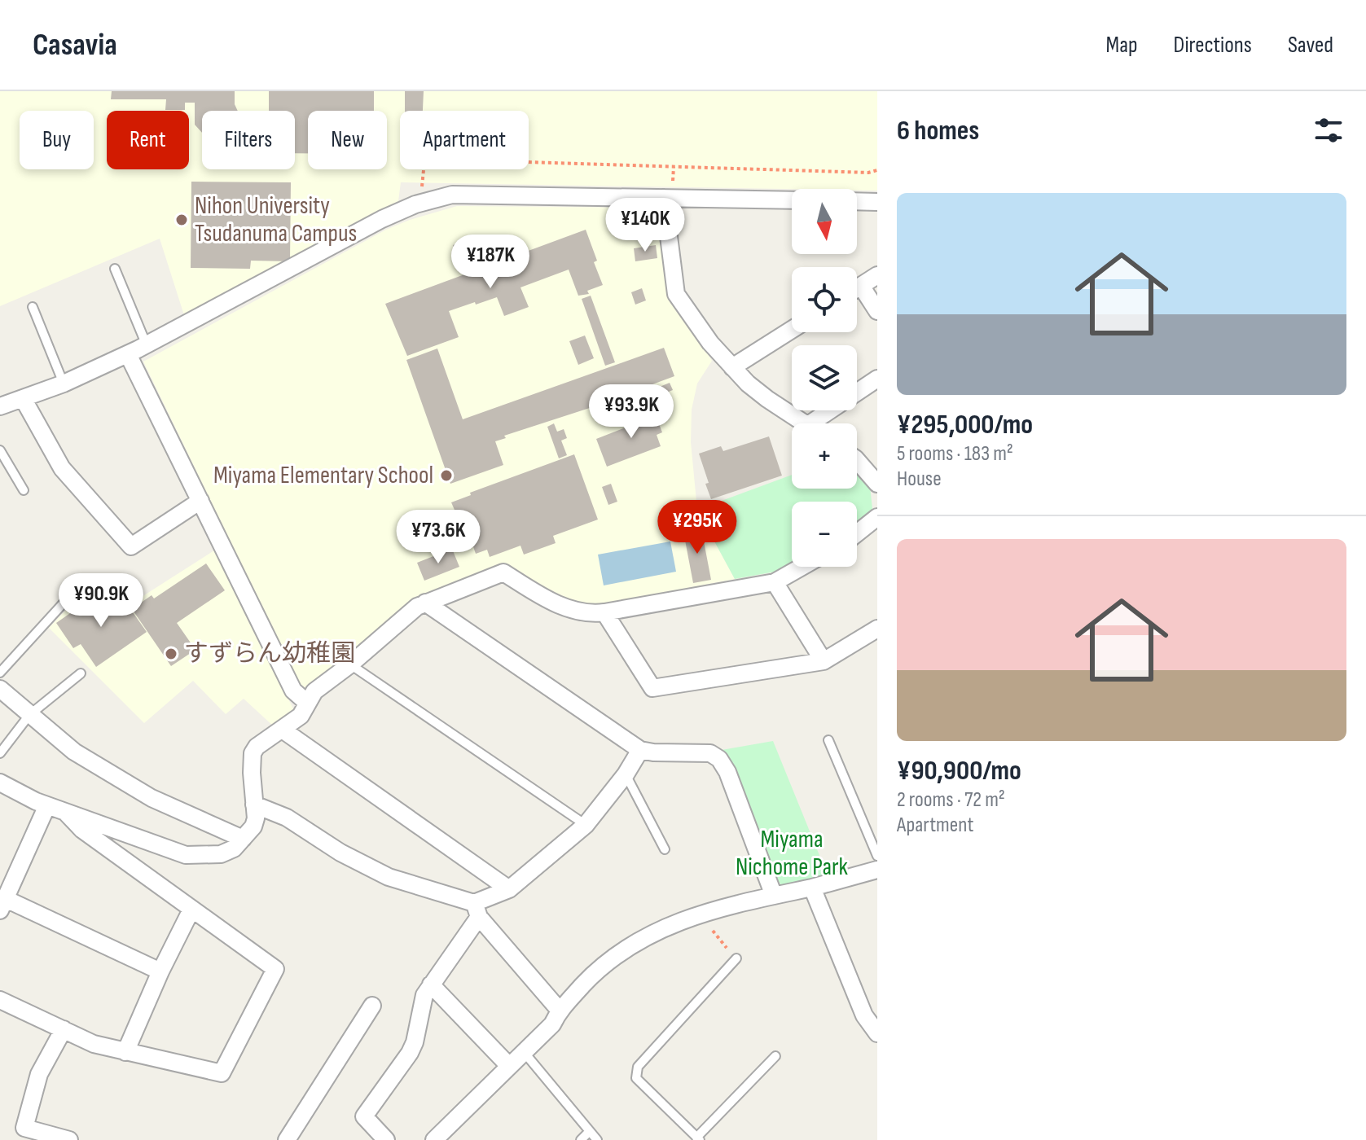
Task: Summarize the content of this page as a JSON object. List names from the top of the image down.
{
  "parks": ["Miyama Nichome Park"],
  "places": ["Nihon University Tsudanuma Campus", "Miyama Elementary School", "すずらん幼稚園"],
  "north": "bottom",
  "page": {
    "header": "Casavia",
    "nav": ["Map", "Directions", "Saved"],
    "heading": "6 homes",
    "chip": [
      "Buy",
      "Rent",
      "Filters",
      "New",
      "Apartment"
    ],
    "list": [
      {
        "name": "¥295,000/mo",
        "note": "5 rooms · 183 m² · House"
      },
      {
        "name": "¥90,900/mo",
        "note": "2 rooms · 72 m² · Apartment"
      }
    ],
    "map_buttons": ["+", "−"],
    "price": [
      "¥140K",
      "¥187K",
      "¥93.9K",
      "¥295K",
      "¥73.6K",
      "¥90.9K"
    ]
  }
}
